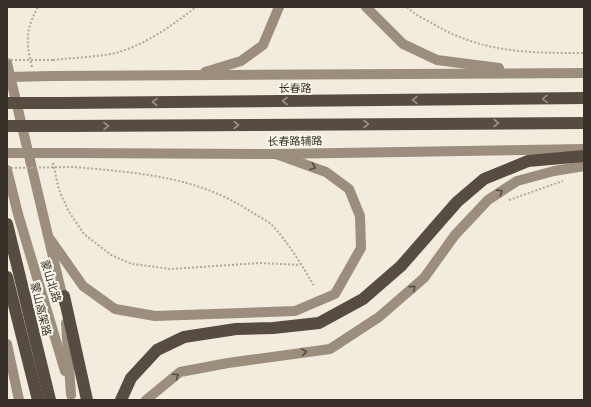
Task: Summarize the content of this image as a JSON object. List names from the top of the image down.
{
  "streets": {
    "highway": ["长春路", "蒙山高架路"],
    "main road": ["长春路辅路", "蒙山北路"]
  }
}
